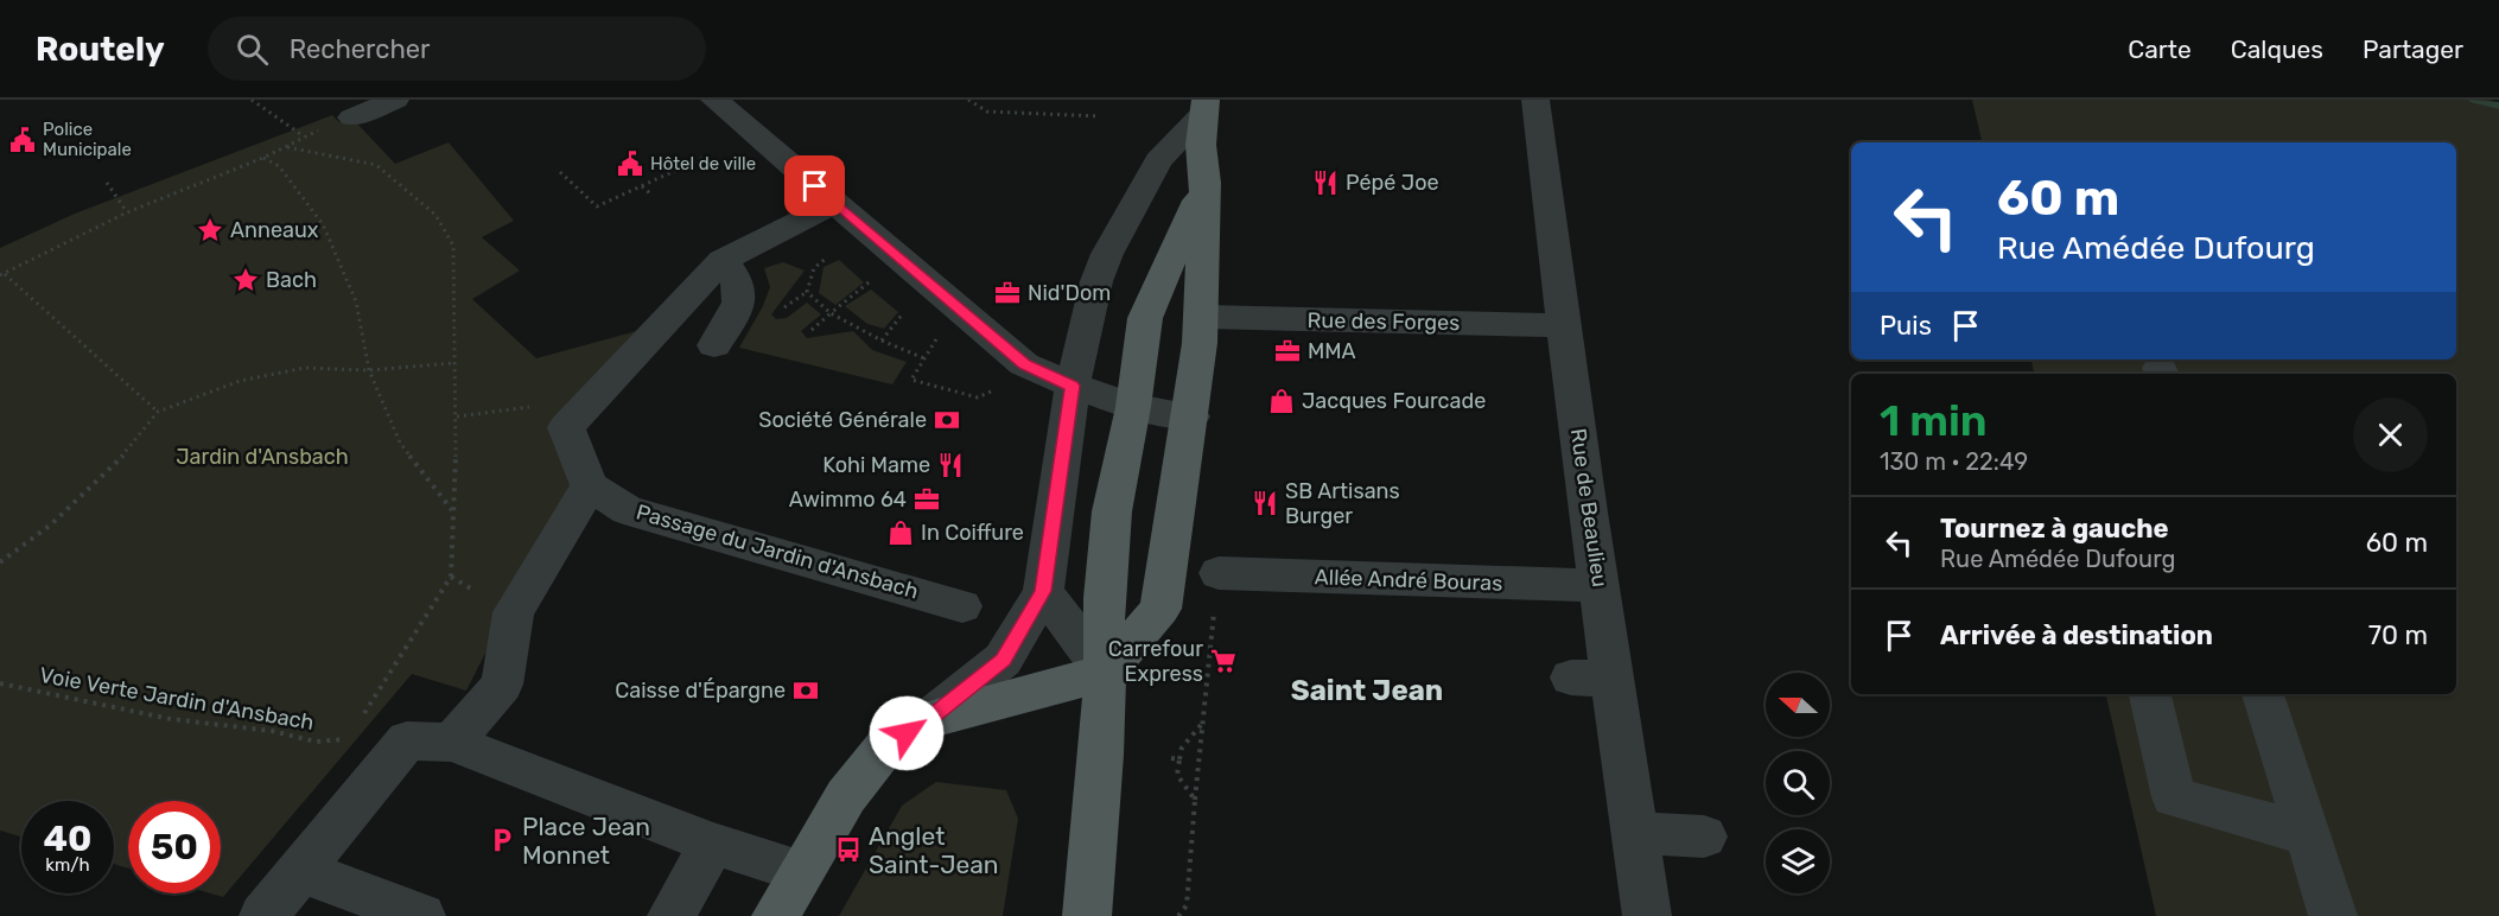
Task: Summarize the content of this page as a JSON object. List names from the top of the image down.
{
  "streets": {
    "street": [
      "Rue des Forges",
      "Rue de Beaulieu",
      "Passage du Jardin d'Ansbach",
      "Allée André Bouras"
    ],
    "path": ["Voie Verte Jardin d'Ansbach"]
  },
  "crossings": [
    ["Rue des Forges", "Rue de Beaulieu"],
    ["Rue de Beaulieu", "Allée André Bouras"]
  ],
  "districts": ["Saint Jean"],
  "parks": ["Jardin d'Ansbach"],
  "places": {
    "public building": ["Police Municipale", "Hôtel de ville"],
    "restaurant": ["Pépé Joe", "Kohi Mame", "SB Artisans Burger"],
    "place": ["Anneaux", "Bach"],
    "office": ["Nid'Dom", "MMA", "Awimmo 64"],
    "shop": ["Jacques Fourcade", "In Coiffure"],
    "bank": ["Société Générale", "Caisse d'Épargne"],
    "supermarket": ["Carrefour Express"],
    "parking": ["Place Jean Monnet"],
    "bus stop": ["Anglet Saint-Jean"]
  },
  "north": "left",
  "page": {
    "header": "Routely",
    "search": "Rechercher",
    "nav": ["Carte", "Calques", "Partager"],
    "turn": ["60 m", "Rue Amédée Dufourg"],
    "then": "Puis",
    "heading": ["1 min", "130 m · 22:49"],
    "list": [
      {
        "name": "Tournez à gauche",
        "note": "Rue Amédée Dufourg",
        "value": "60 m"
      },
      {
        "name": "Arrivée à destination",
        "value": "70 m"
      }
    ],
    "speed": "40 km/h",
    "limit": "50"
  }
}
